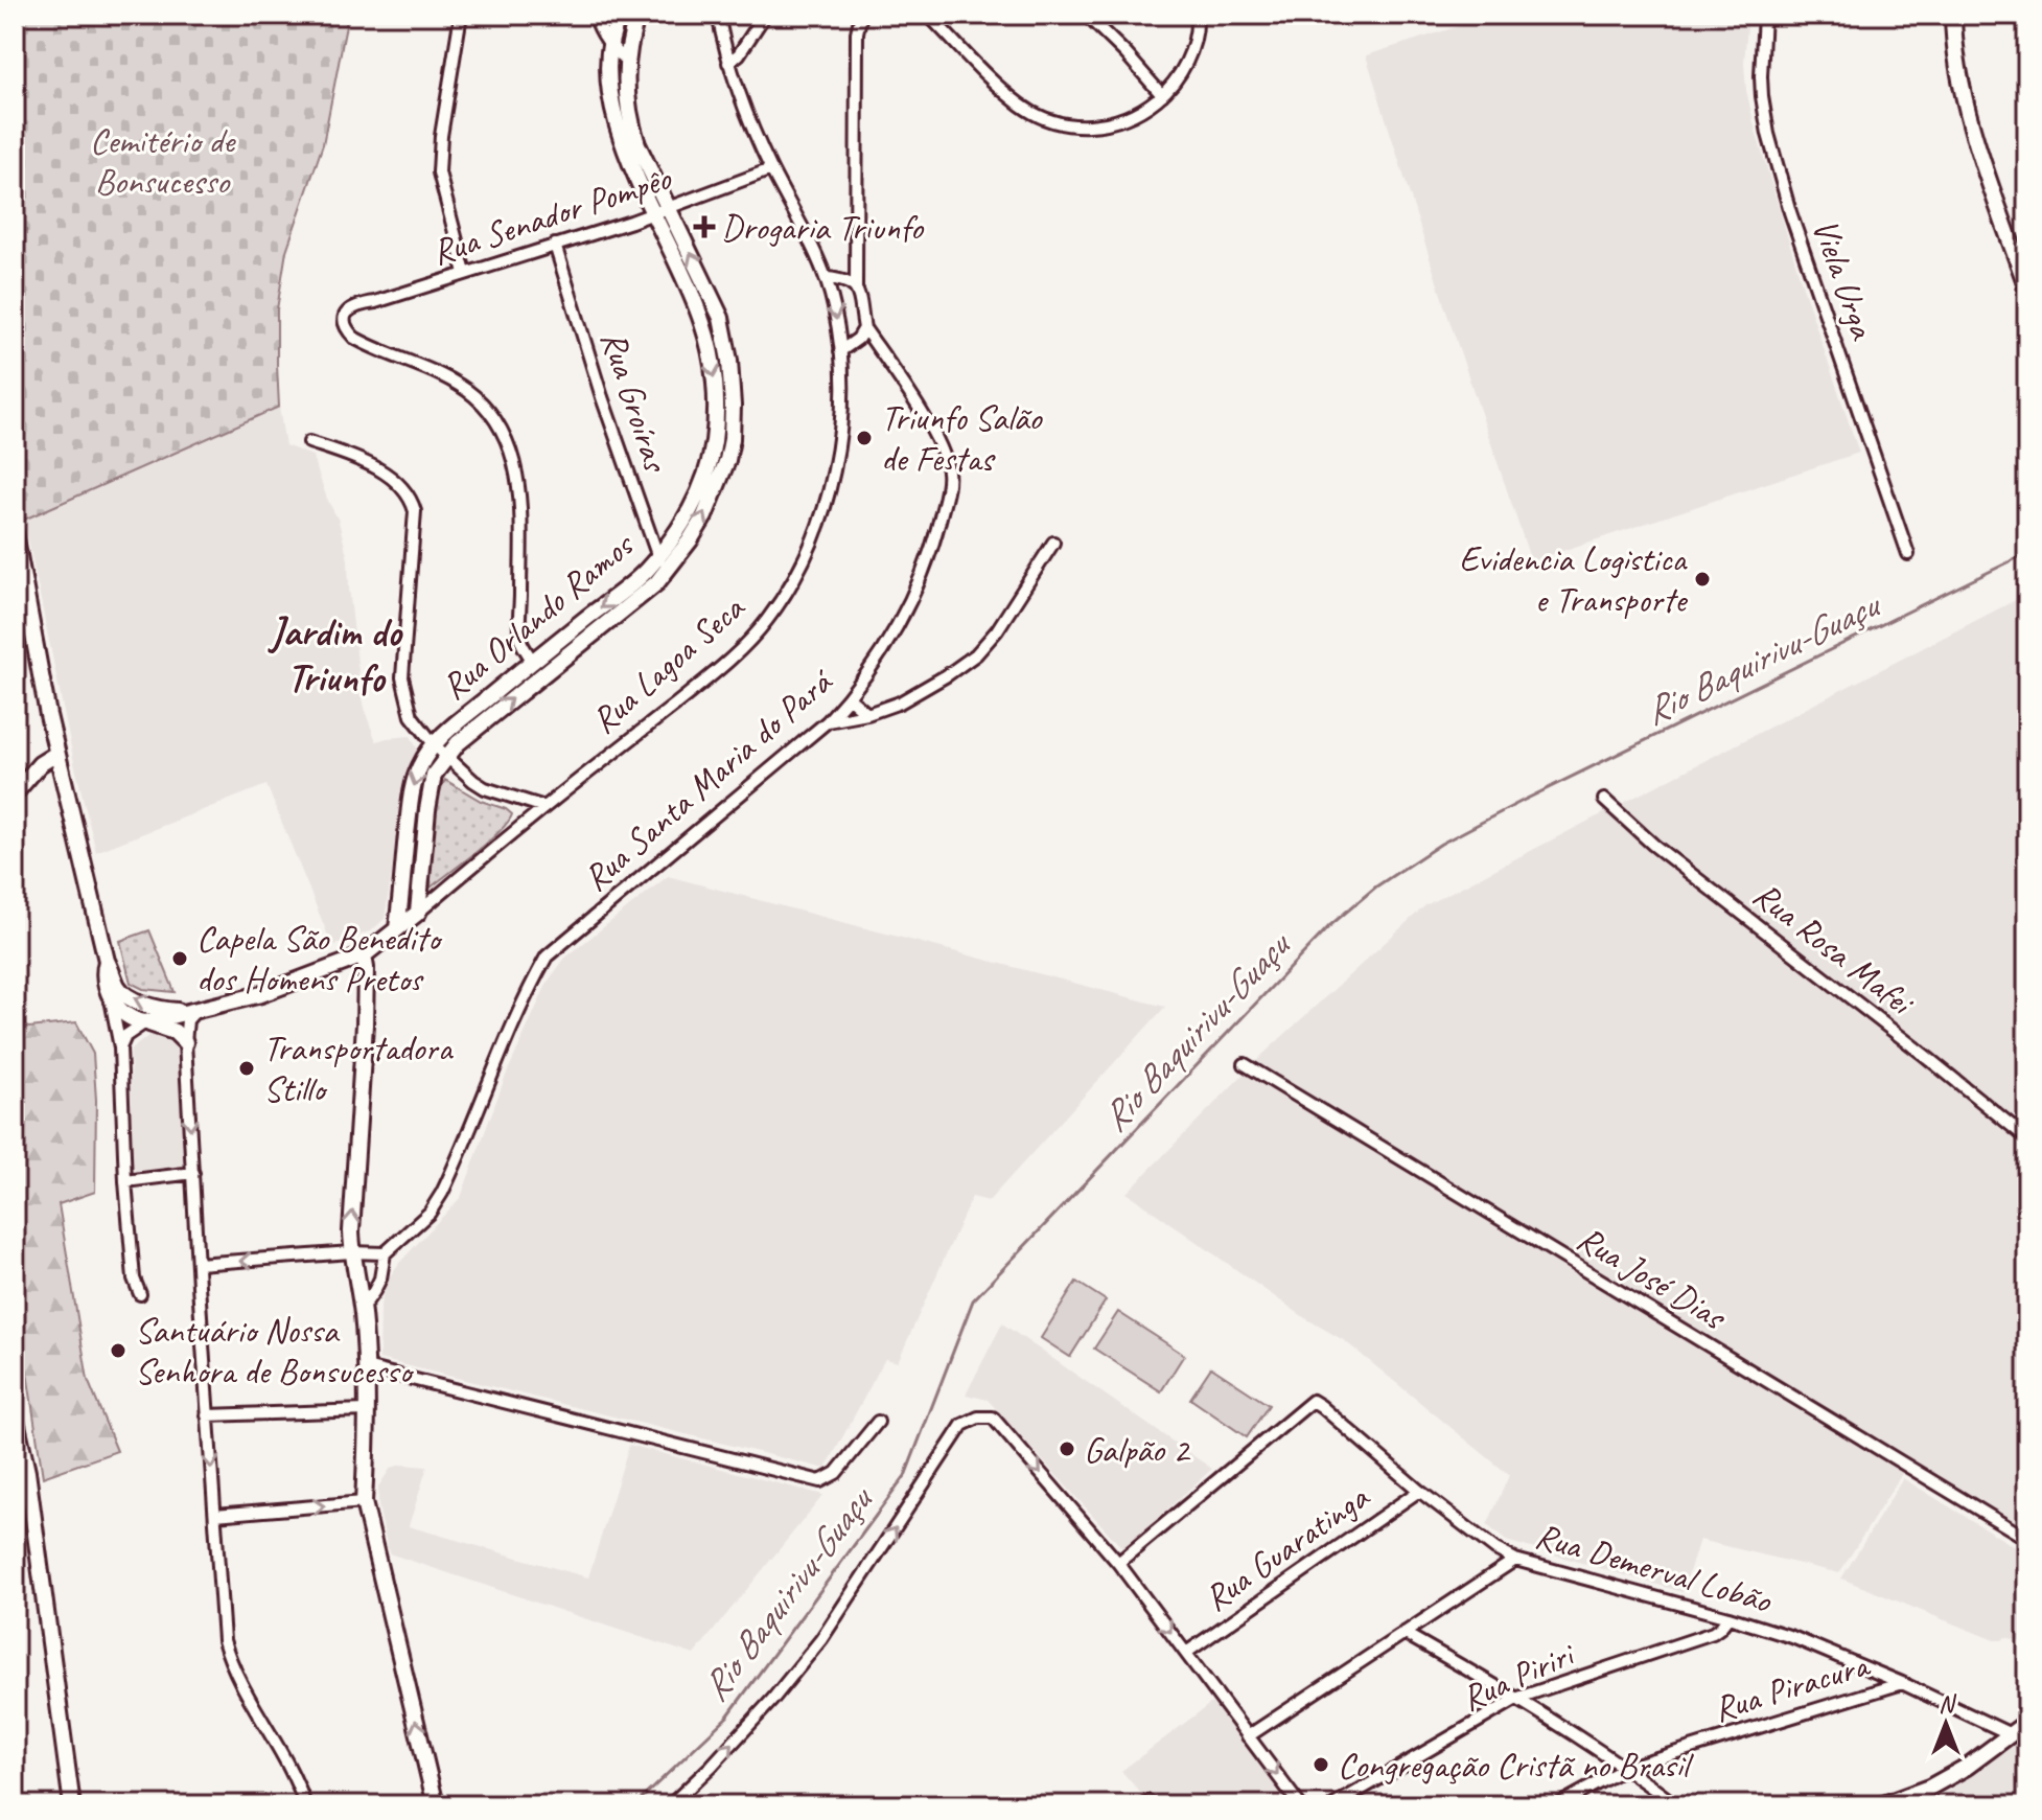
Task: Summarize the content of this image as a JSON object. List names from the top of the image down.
{
  "streets": {
    "street": [
      "Rua Senador Pompêo",
      "Viela Urga",
      "Rua Groíras",
      "Rua Orlando Ramos",
      "Rua Lagoa Seca",
      "Rua Santa Maria do Pará",
      "Rua Rosa Mafei",
      "Rua José Dias",
      "Rua Guaratinga",
      "Rua Demerval Lobão",
      "Rua Piriri",
      "Rua Piracura"
    ]
  },
  "crossings": [
    ["Rua Senador Pompêo", "Rua Groíras"],
    ["Rua Senador Pompêo", "Rua Orlando Ramos"],
    ["Rua Senador Pompêo", "Rua Lagoa Seca"],
    ["Rua Groíras", "Rua Orlando Ramos"],
    ["Rua Orlando Ramos", "Rua Lagoa Seca"],
    ["Rua Guaratinga", "Rua Demerval Lobão"],
    ["Rua Demerval Lobão", "Rua Piriri"],
    ["Rua Demerval Lobão", "Rua Piracura"]
  ],
  "districts": ["Jardim do Triunfo"],
  "water": ["Rio Baquirivu-Guaçu"],
  "parks": ["Cemitério de Bonsucesso"],
  "places": {
    "health": ["Drogaria Triunfo"],
    "other": [
      "Triunfo Salão de Festas",
      "Evidencia Logistica e Transporte",
      "Capela São Benedito dos Homens Pretos",
      "Transportadora Stillo",
      "Santuário Nossa Senhora de Bonsucesso",
      "Galpão 2",
      "Congregação Cristã no Brasil"
    ]
  },
  "north": "top"
}
